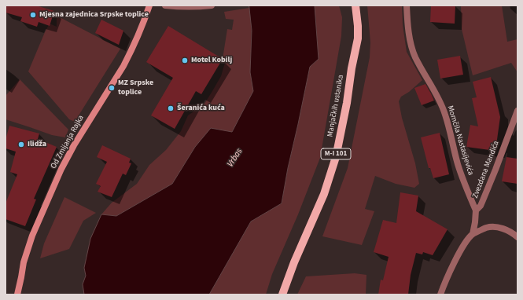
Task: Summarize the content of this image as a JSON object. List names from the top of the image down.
{
  "streets": {
    "main road": ["Manjačkih ustanika", "M-I 101"],
    "street": ["Momčila Nastasijevića", "Od Zmijanja Rajka", "Zvezdana Mandića"]
  },
  "crossings": [
    ["Momčila Nastasijevića", "Zvezdana Mandića"]
  ],
  "water": ["Vrbas"],
  "places": [
    "Mjesna zajednica Srpske toplice",
    "Motel Kobilj",
    "MZ Srpske toplice",
    "Šeranića kuća",
    "Ilidža"
  ]
}
